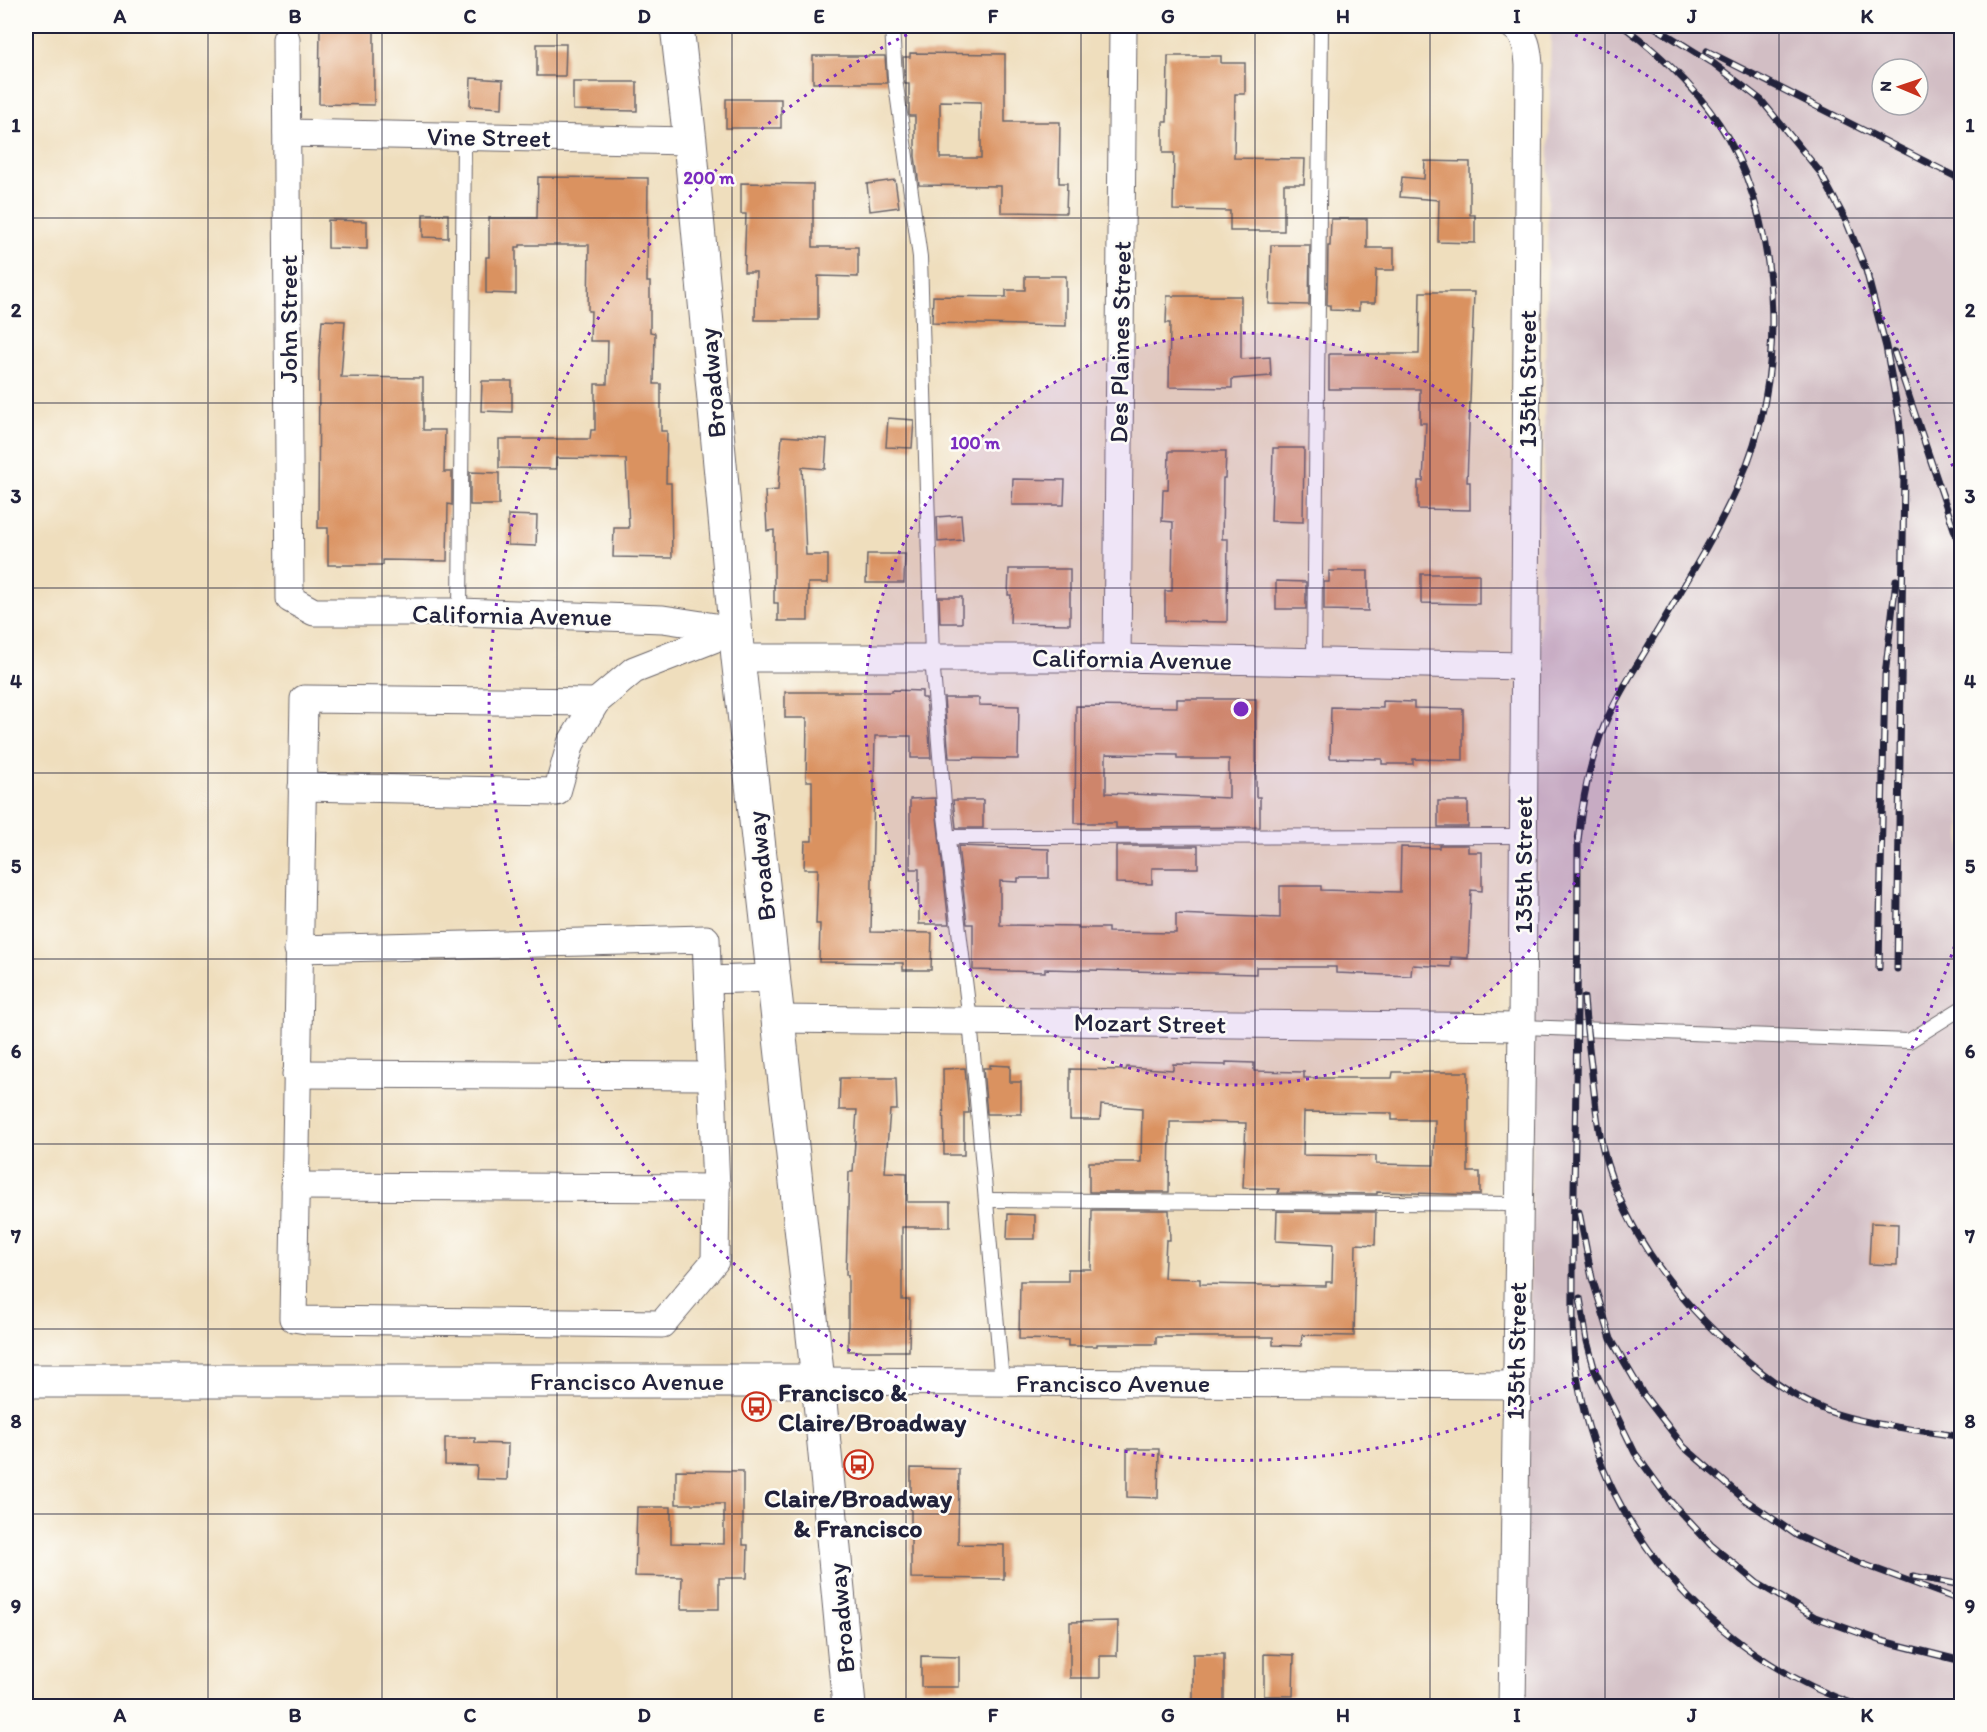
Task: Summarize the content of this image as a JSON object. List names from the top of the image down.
{
  "streets": {
    "street": [
      "Vine Street",
      "John Street",
      "Des Plaines Street",
      "135th Street",
      "Broadway",
      "California Avenue",
      "Mozart Street",
      "Francisco Avenue"
    ]
  },
  "crossings": [
    ["Vine Street", "John Street"],
    ["Vine Street", "Broadway"],
    ["John Street", "California Avenue"],
    ["Des Plaines Street", "California Avenue"],
    ["135th Street", "California Avenue"],
    ["135th Street", "Mozart Street"],
    ["135th Street", "Francisco Avenue"],
    ["Broadway", "California Avenue"],
    ["Broadway", "Mozart Street"],
    ["Broadway", "Francisco Avenue"]
  ],
  "places": {
    "bus stop": ["Francisco & Claire/Broadway", "Claire/Broadway & Francisco"]
  },
  "north": "left",
  "grid": {
    "columns": [
      "A",
      "B",
      "C",
      "D",
      "E",
      "F",
      "G",
      "H",
      "I",
      "J",
      "K"
    ],
    "rows": [
      "1",
      "2",
      "3",
      "4",
      "5",
      "6",
      "7",
      "8",
      "9"
    ]
  },
  "rings": ["200 m", "100 m"]
}
